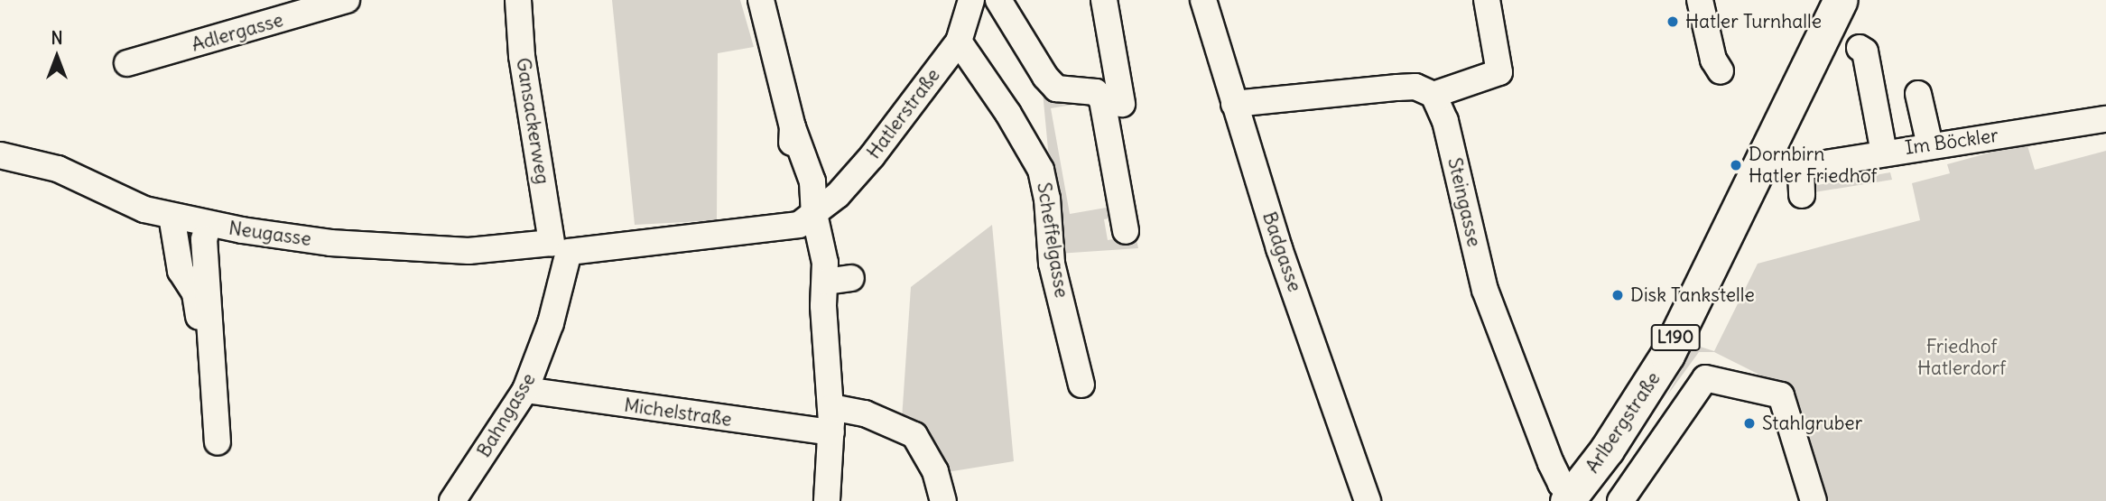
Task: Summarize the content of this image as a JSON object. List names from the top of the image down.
{
  "streets": {
    "main road": ["L190", "Arlbergstraße"],
    "street": [
      "Adlergasse",
      "Hatlerstraße",
      "Gansackerweg",
      "Im Böckler",
      "Steingasse",
      "Neugasse",
      "Scheffelgasse",
      "Badgasse",
      "Michelstraße",
      "Bahngasse"
    ]
  },
  "crossings": [
    ["Hatlerstraße", "Scheffelgasse"],
    ["Gansackerweg", "Neugasse"],
    ["Gansackerweg", "Bahngasse"],
    ["Im Böckler", "Arlbergstraße"],
    ["Steingasse", "Arlbergstraße"],
    ["Neugasse", "Bahngasse"],
    ["Michelstraße", "Bahngasse"]
  ],
  "parks": ["Friedhof Hatlerdorf"],
  "places": [
    "Hatler Turnhalle",
    "Dornbirn Hatler Friedhof",
    "Disk Tankstelle",
    "Stahlgruber"
  ],
  "north": "top"
}
